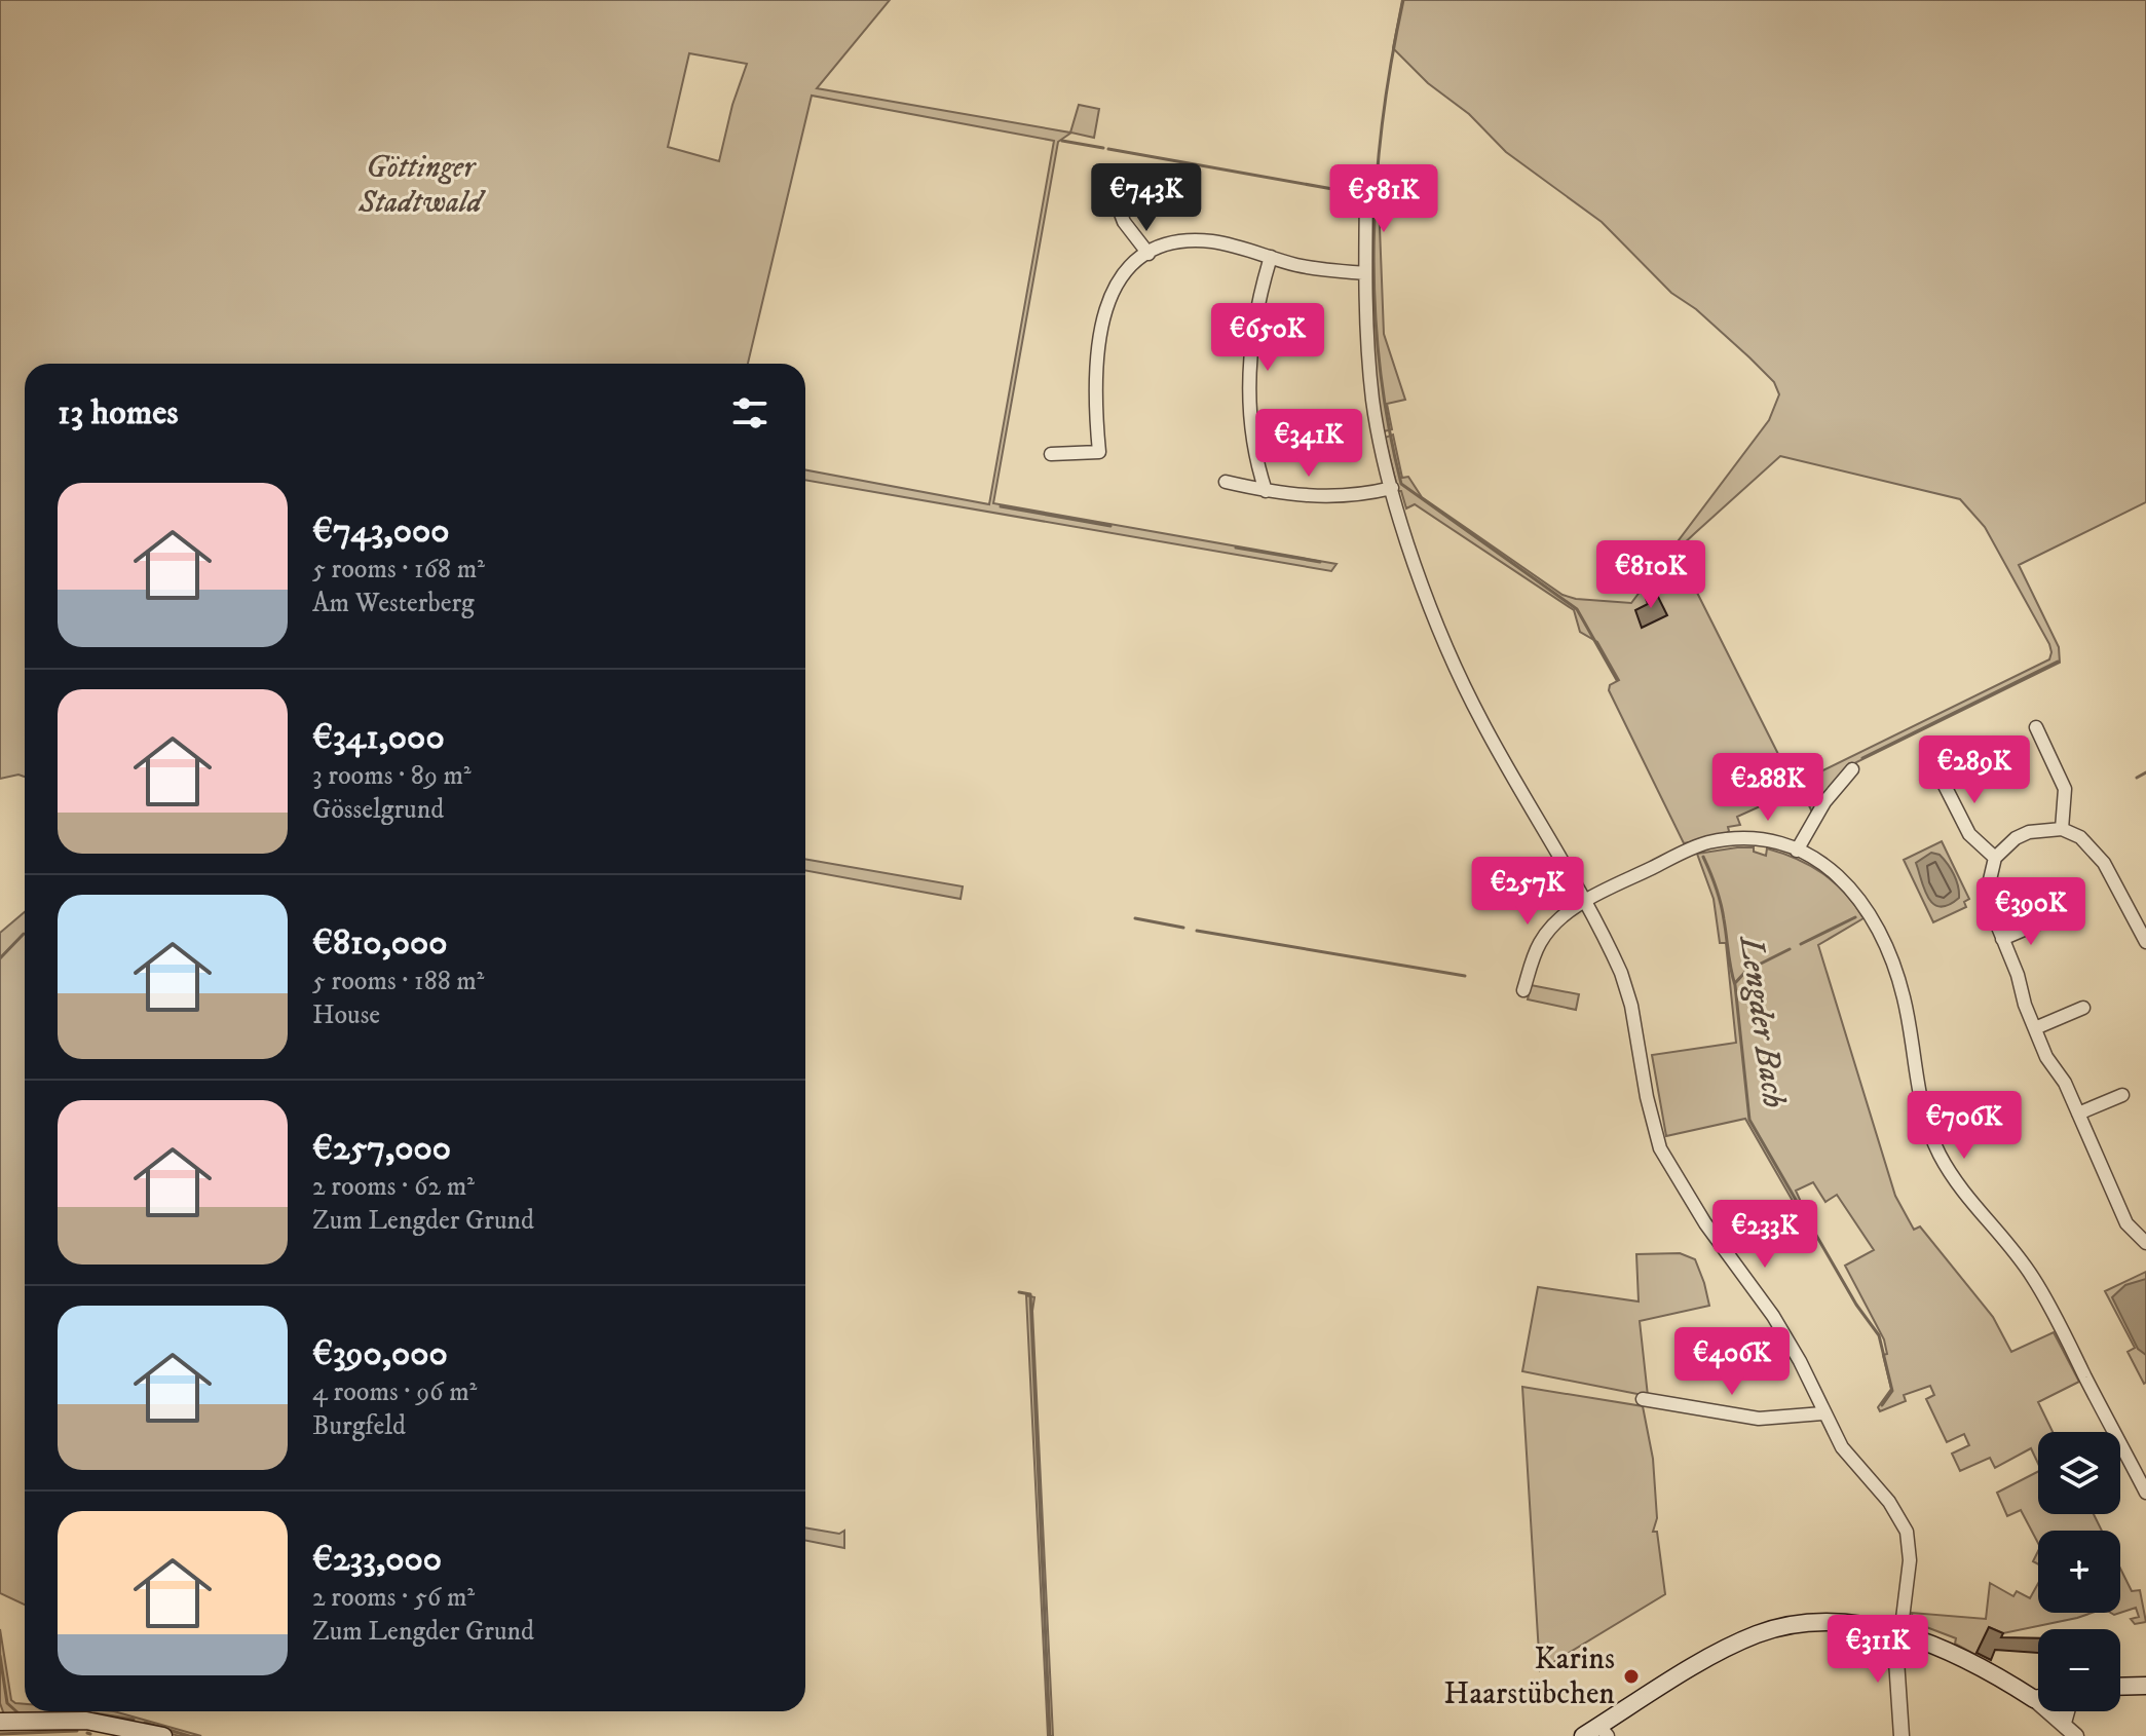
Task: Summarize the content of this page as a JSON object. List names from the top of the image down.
{
  "water": ["Lengder Bach"],
  "parks": ["Göttinger Stadtwald"],
  "places": ["Karins Haarstübchen"],
  "page": {
    "price": [
      "€743K",
      "€581K",
      "€650K",
      "€341K",
      "€810K",
      "€289K",
      "€288K",
      "€257K",
      "€390K",
      "€706K",
      "€233K",
      "€406K",
      "€311K"
    ],
    "heading": "13 homes",
    "list": [
      {
        "name": "€743,000",
        "note": "5 rooms · 168 m² · Am Westerberg"
      },
      {
        "name": "€341,000",
        "note": "3 rooms · 89 m² · Gösselgrund"
      },
      {
        "name": "€810,000",
        "note": "5 rooms · 188 m² · House"
      },
      {
        "name": "€257,000",
        "note": "2 rooms · 62 m² · Zum Lengder Grund"
      },
      {
        "name": "€390,000",
        "note": "4 rooms · 96 m² · Burgfeld"
      },
      {
        "name": "€233,000",
        "note": "2 rooms · 56 m² · Zum Lengder Grund"
      }
    ],
    "map_buttons": ["+", "−"]
  }
}
